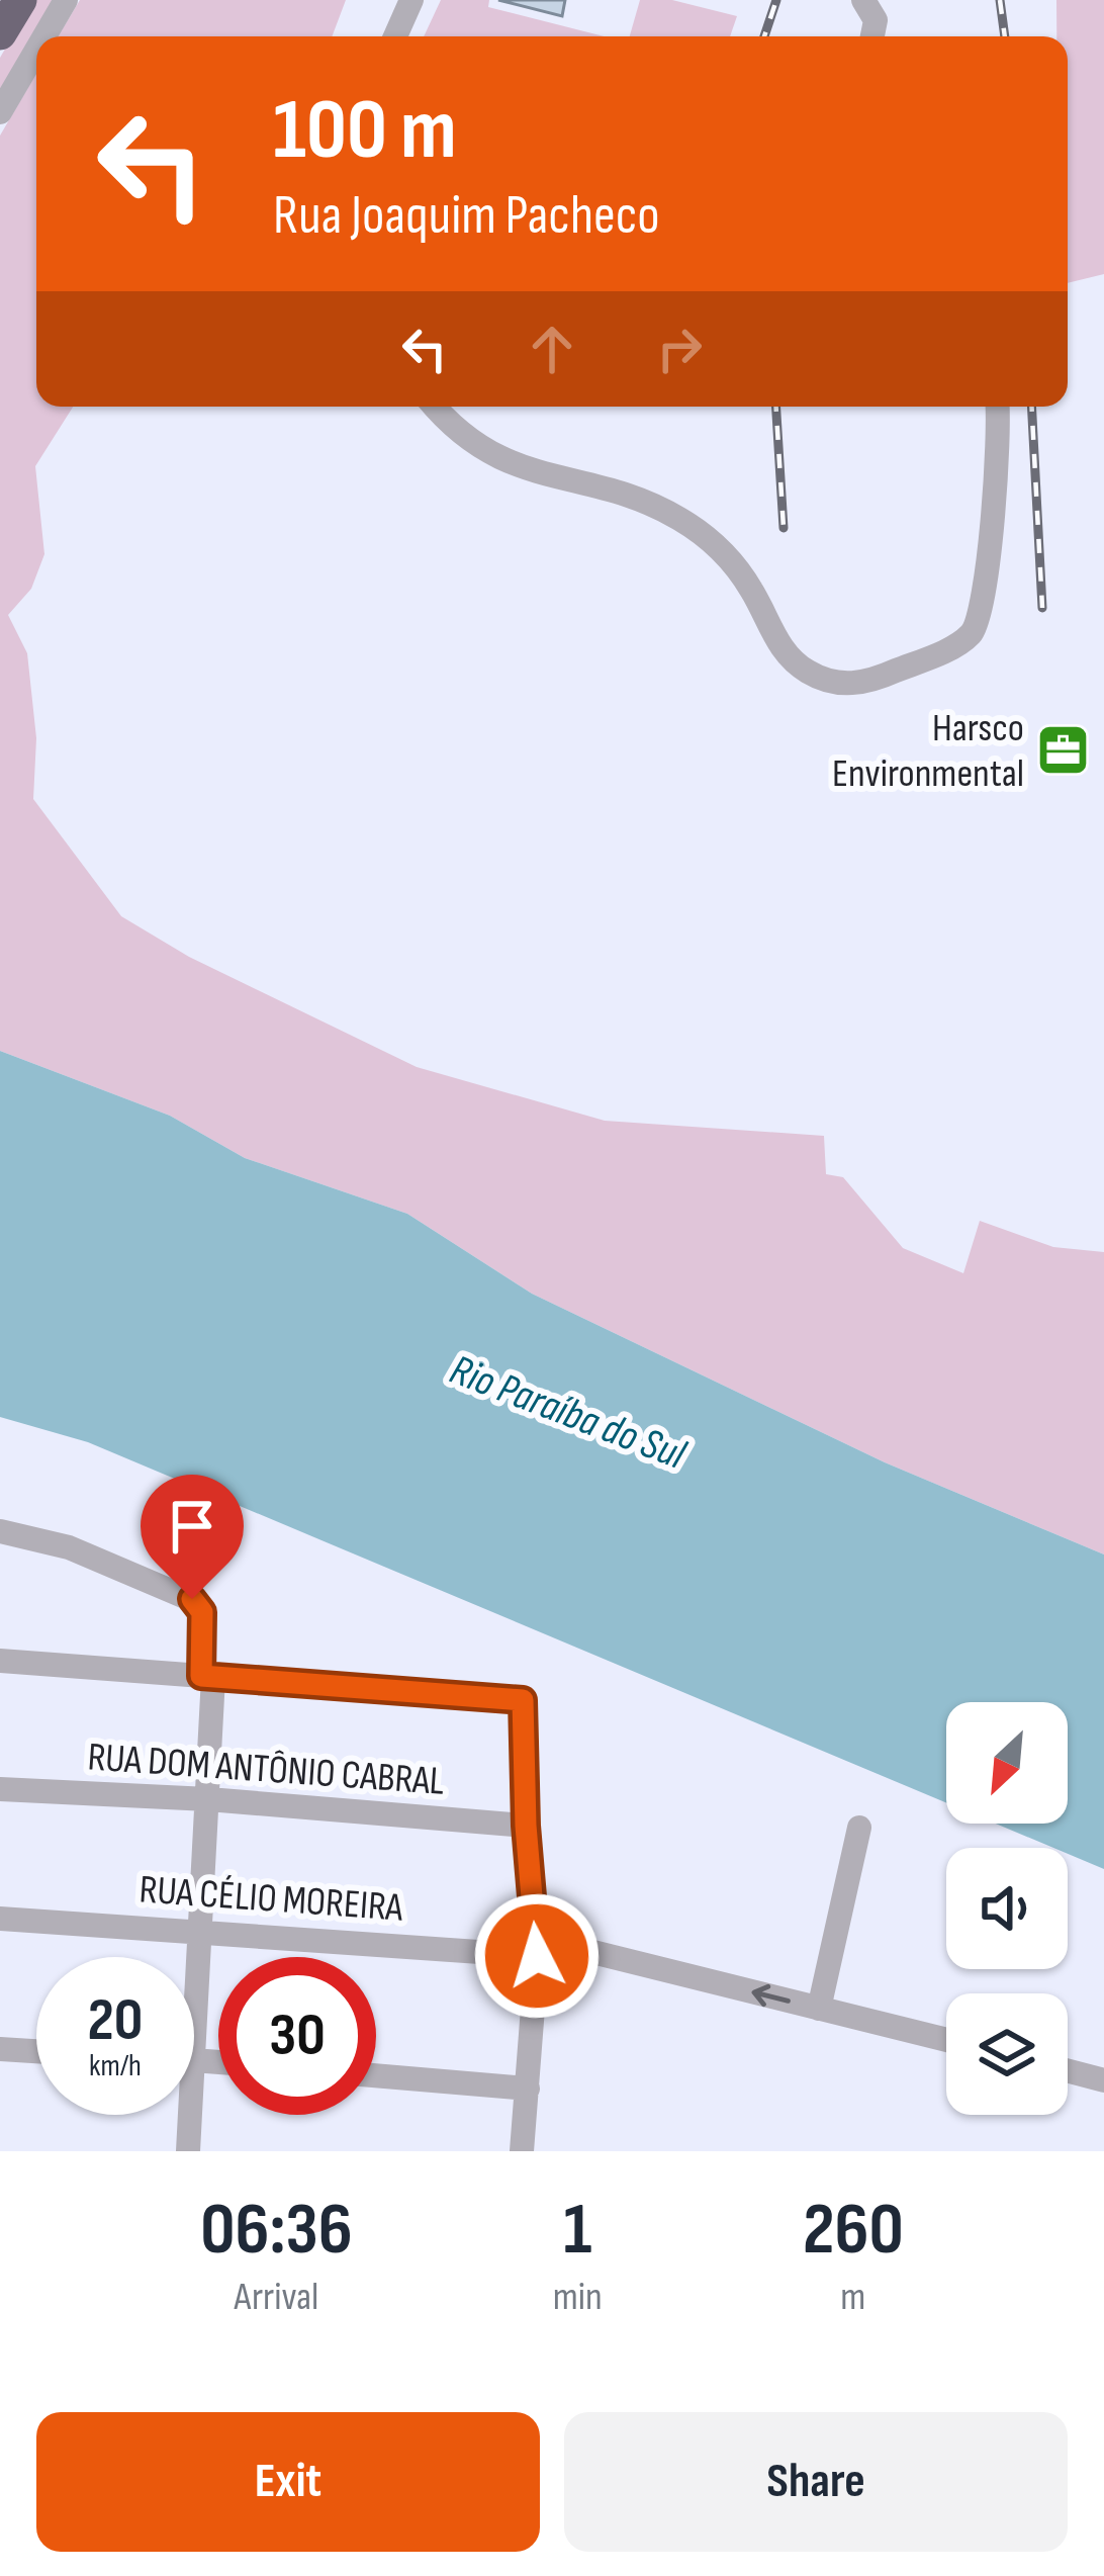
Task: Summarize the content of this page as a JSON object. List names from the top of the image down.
{
  "streets": {
    "street": ["RUA DOM ANTÔNIO CABRAL", "RUA CÉLIO MOREIRA"]
  },
  "water": ["Rio Paraíba do Sul"],
  "places": {
    "office": ["Harsco Environmental"]
  },
  "north": "bottom left",
  "page": {
    "turn": ["100 m", "Rua Joaquim Pacheco"],
    "speed": "20 km/h",
    "limit": "30",
    "eta": [
      "06:36",
      "Arrival",
      "1",
      "min",
      "260",
      "m"
    ],
    "buttons": ["Exit", "Share"]
  }
}
